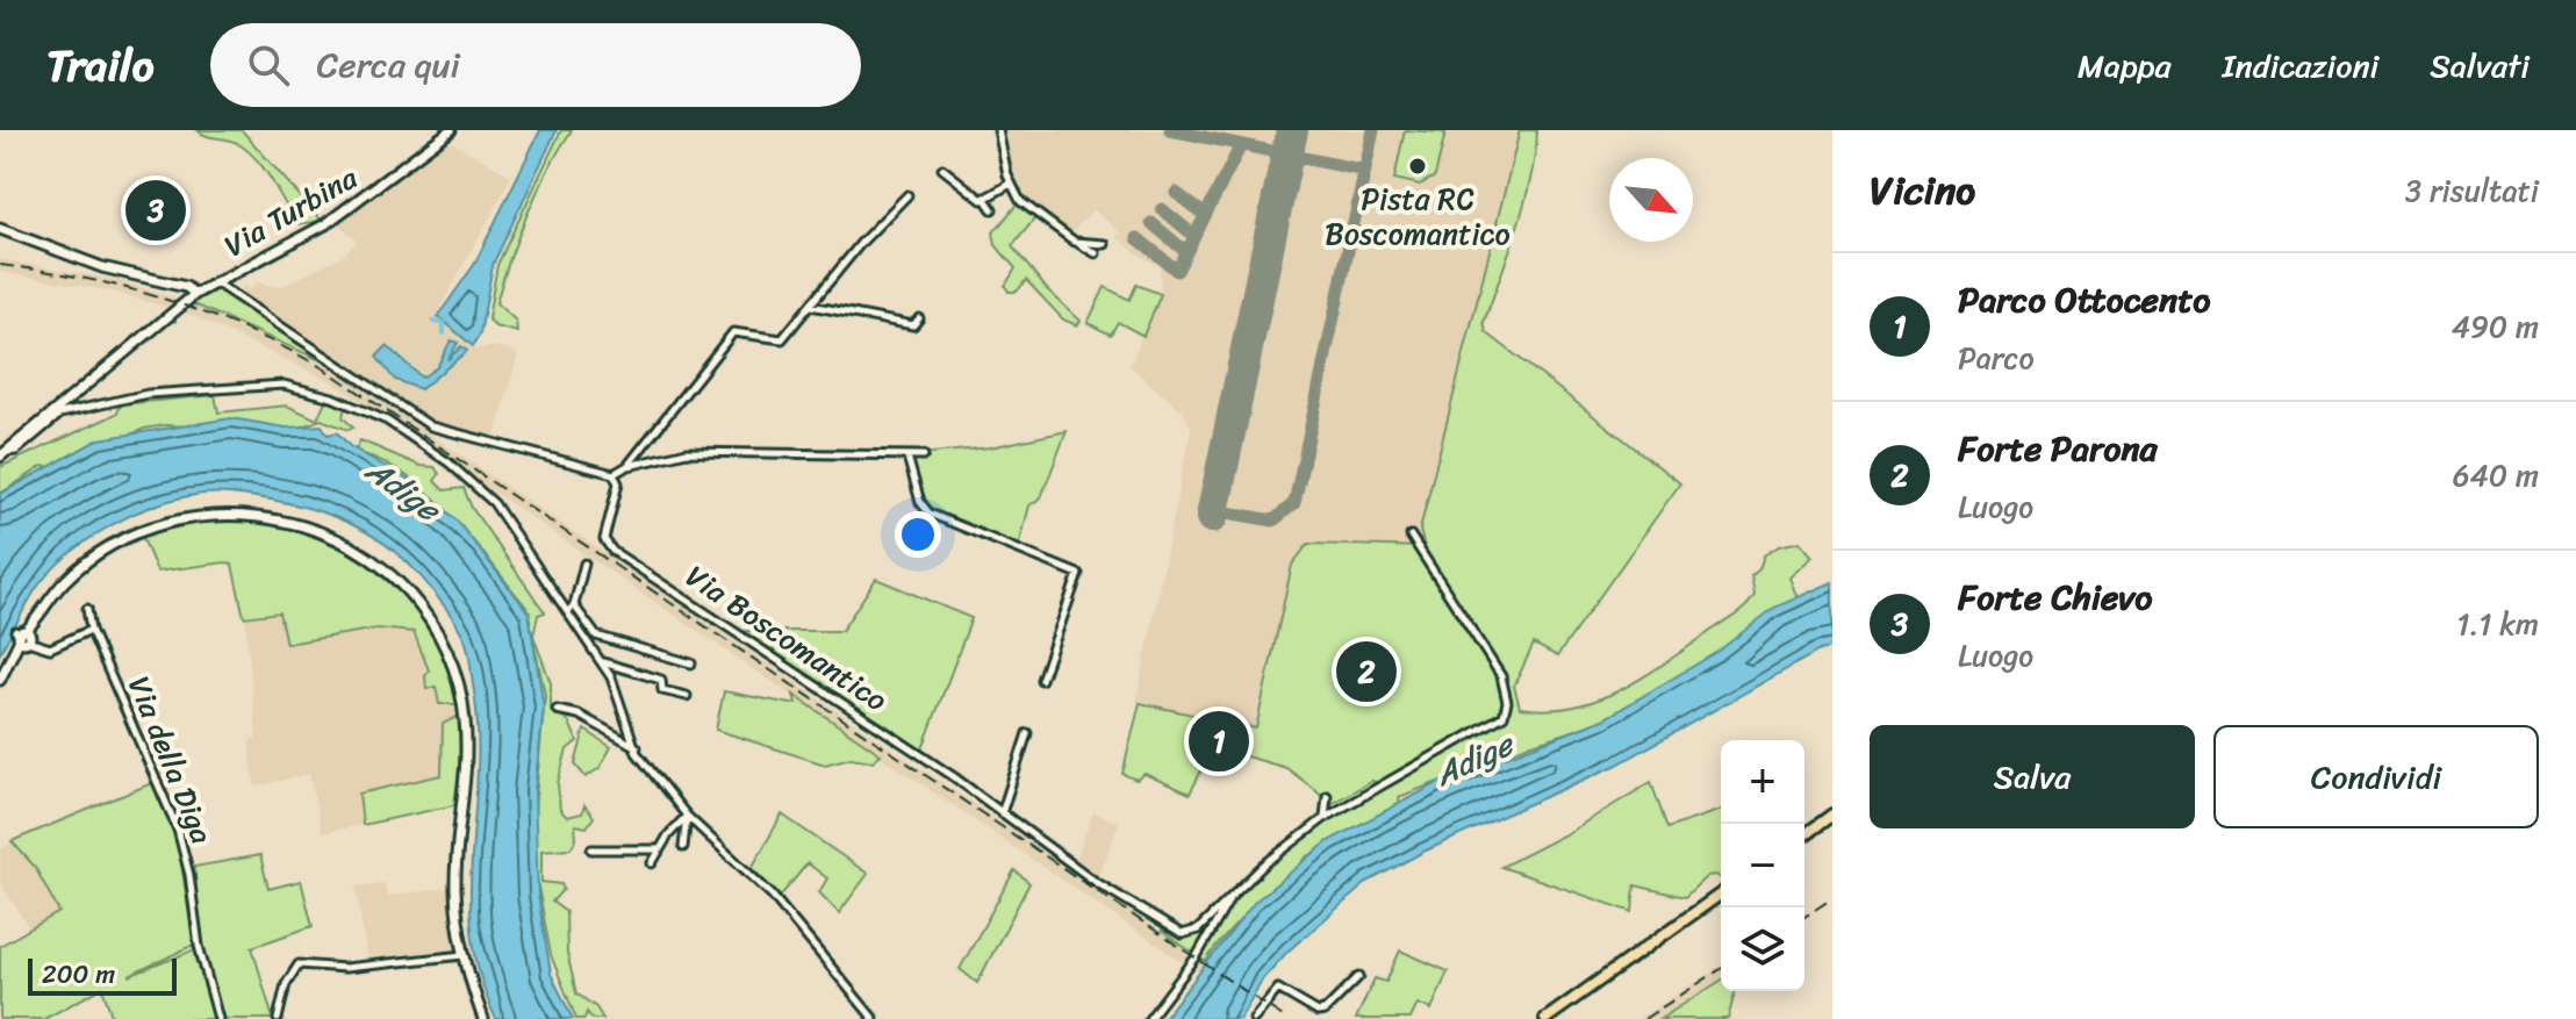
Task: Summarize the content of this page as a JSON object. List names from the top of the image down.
{
  "streets": {
    "street": ["Via Turbina", "Via Boscomantico", "Via della Diga"]
  },
  "water": ["Adige"],
  "places": ["Pista RC Boscomantico"],
  "scale_bar": "200 m",
  "north": "bottom right",
  "page": {
    "header": "Trailo",
    "search": "Cerca qui",
    "nav": ["Mappa", "Indicazioni", "Salvati"],
    "heading": ["Vicino", "3 risultati"],
    "pins": ["3", "2", "1"],
    "list": [
      {
        "mark": "1",
        "name": "Parco Ottocento",
        "note": "Parco",
        "value": "490 m"
      },
      {
        "mark": "2",
        "name": "Forte Parona",
        "note": "Luogo",
        "value": "640 m"
      },
      {
        "mark": "3",
        "name": "Forte Chievo",
        "note": "Luogo",
        "value": "1.1 km"
      }
    ],
    "buttons": ["Salva", "Condividi"],
    "map_buttons": ["+", "−"],
    "scale": "200 m"
  }
}
